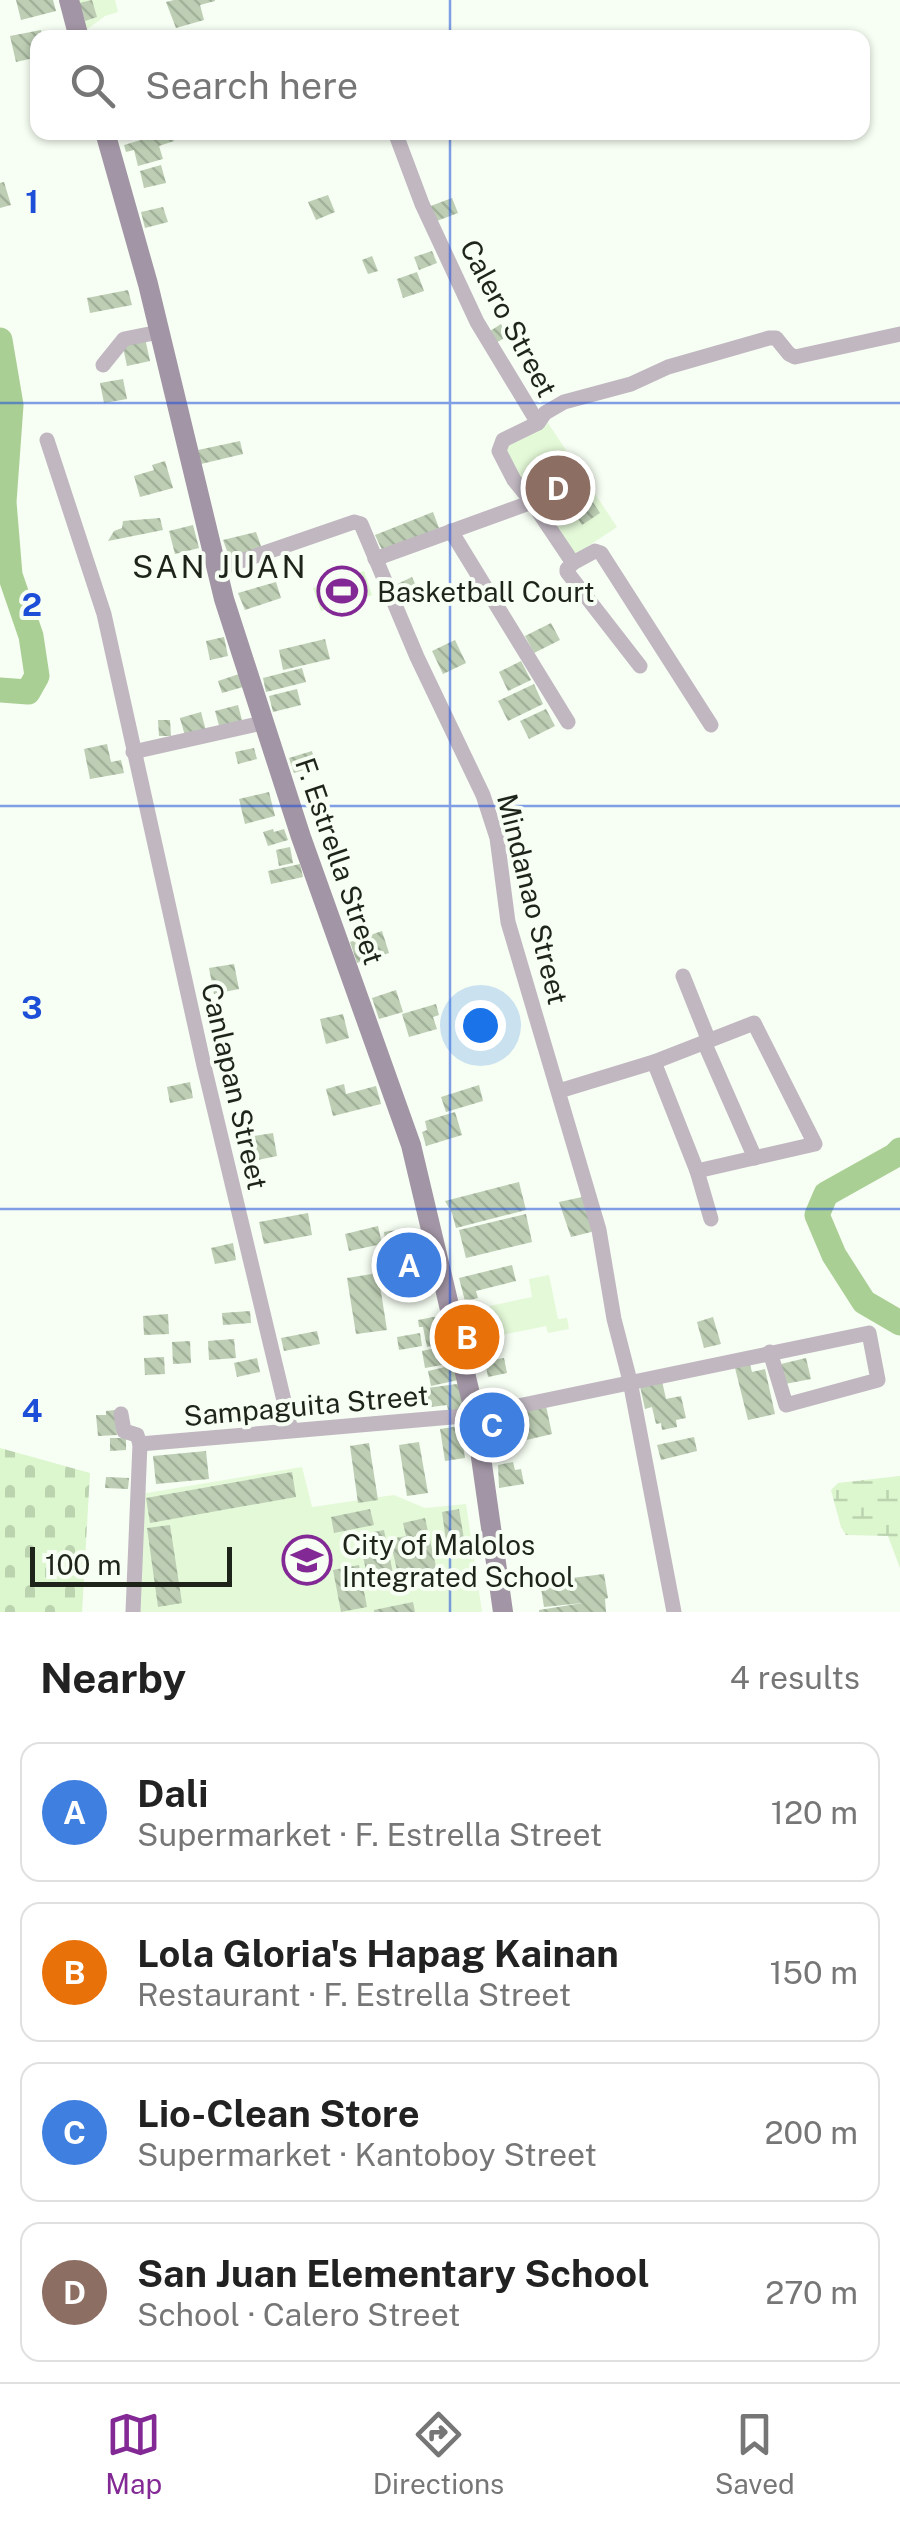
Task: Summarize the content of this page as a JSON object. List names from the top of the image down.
{
  "streets": {
    "main road": ["F. Estrella Street"],
    "street": [
      "Calero Street",
      "Mindanao Street",
      "Canlapan Street",
      "Sampaguita Street"
    ]
  },
  "crossings": [
    ["F. Estrella Street", "Mindanao Street"],
    ["F. Estrella Street", "Sampaguita Street"],
    ["Mindanao Street", "Sampaguita Street"],
    ["Canlapan Street", "Sampaguita Street"]
  ],
  "districts": ["SAN JUAN"],
  "places": {
    "sports": ["Basketball Court"],
    "school or university": ["City of Malolos Integrated School"]
  },
  "scale_bar": "100 m",
  "page": {
    "search": "Search here",
    "pins": [
      "D",
      "A",
      "B",
      "C"
    ],
    "scale": "100 m",
    "heading": ["Nearby", "4 results"],
    "list": [
      {
        "mark": "A",
        "name": "Dali",
        "note": "Supermarket · F. Estrella Street",
        "value": "120 m"
      },
      {
        "mark": "B",
        "name": "Lola Gloria's Hapag Kainan",
        "note": "Restaurant · F. Estrella Street",
        "value": "150 m"
      },
      {
        "mark": "C",
        "name": "Lio-Clean Store",
        "note": "Supermarket · Kantoboy Street",
        "value": "200 m"
      },
      {
        "mark": "D",
        "name": "San Juan Elementary School",
        "note": "School · Calero Street",
        "value": "270 m"
      }
    ],
    "nav": ["Map", "Directions", "Saved"]
  },
  "grid": {
    "rows": [
      "1",
      "2",
      "3",
      "4"
    ]
  }
}
